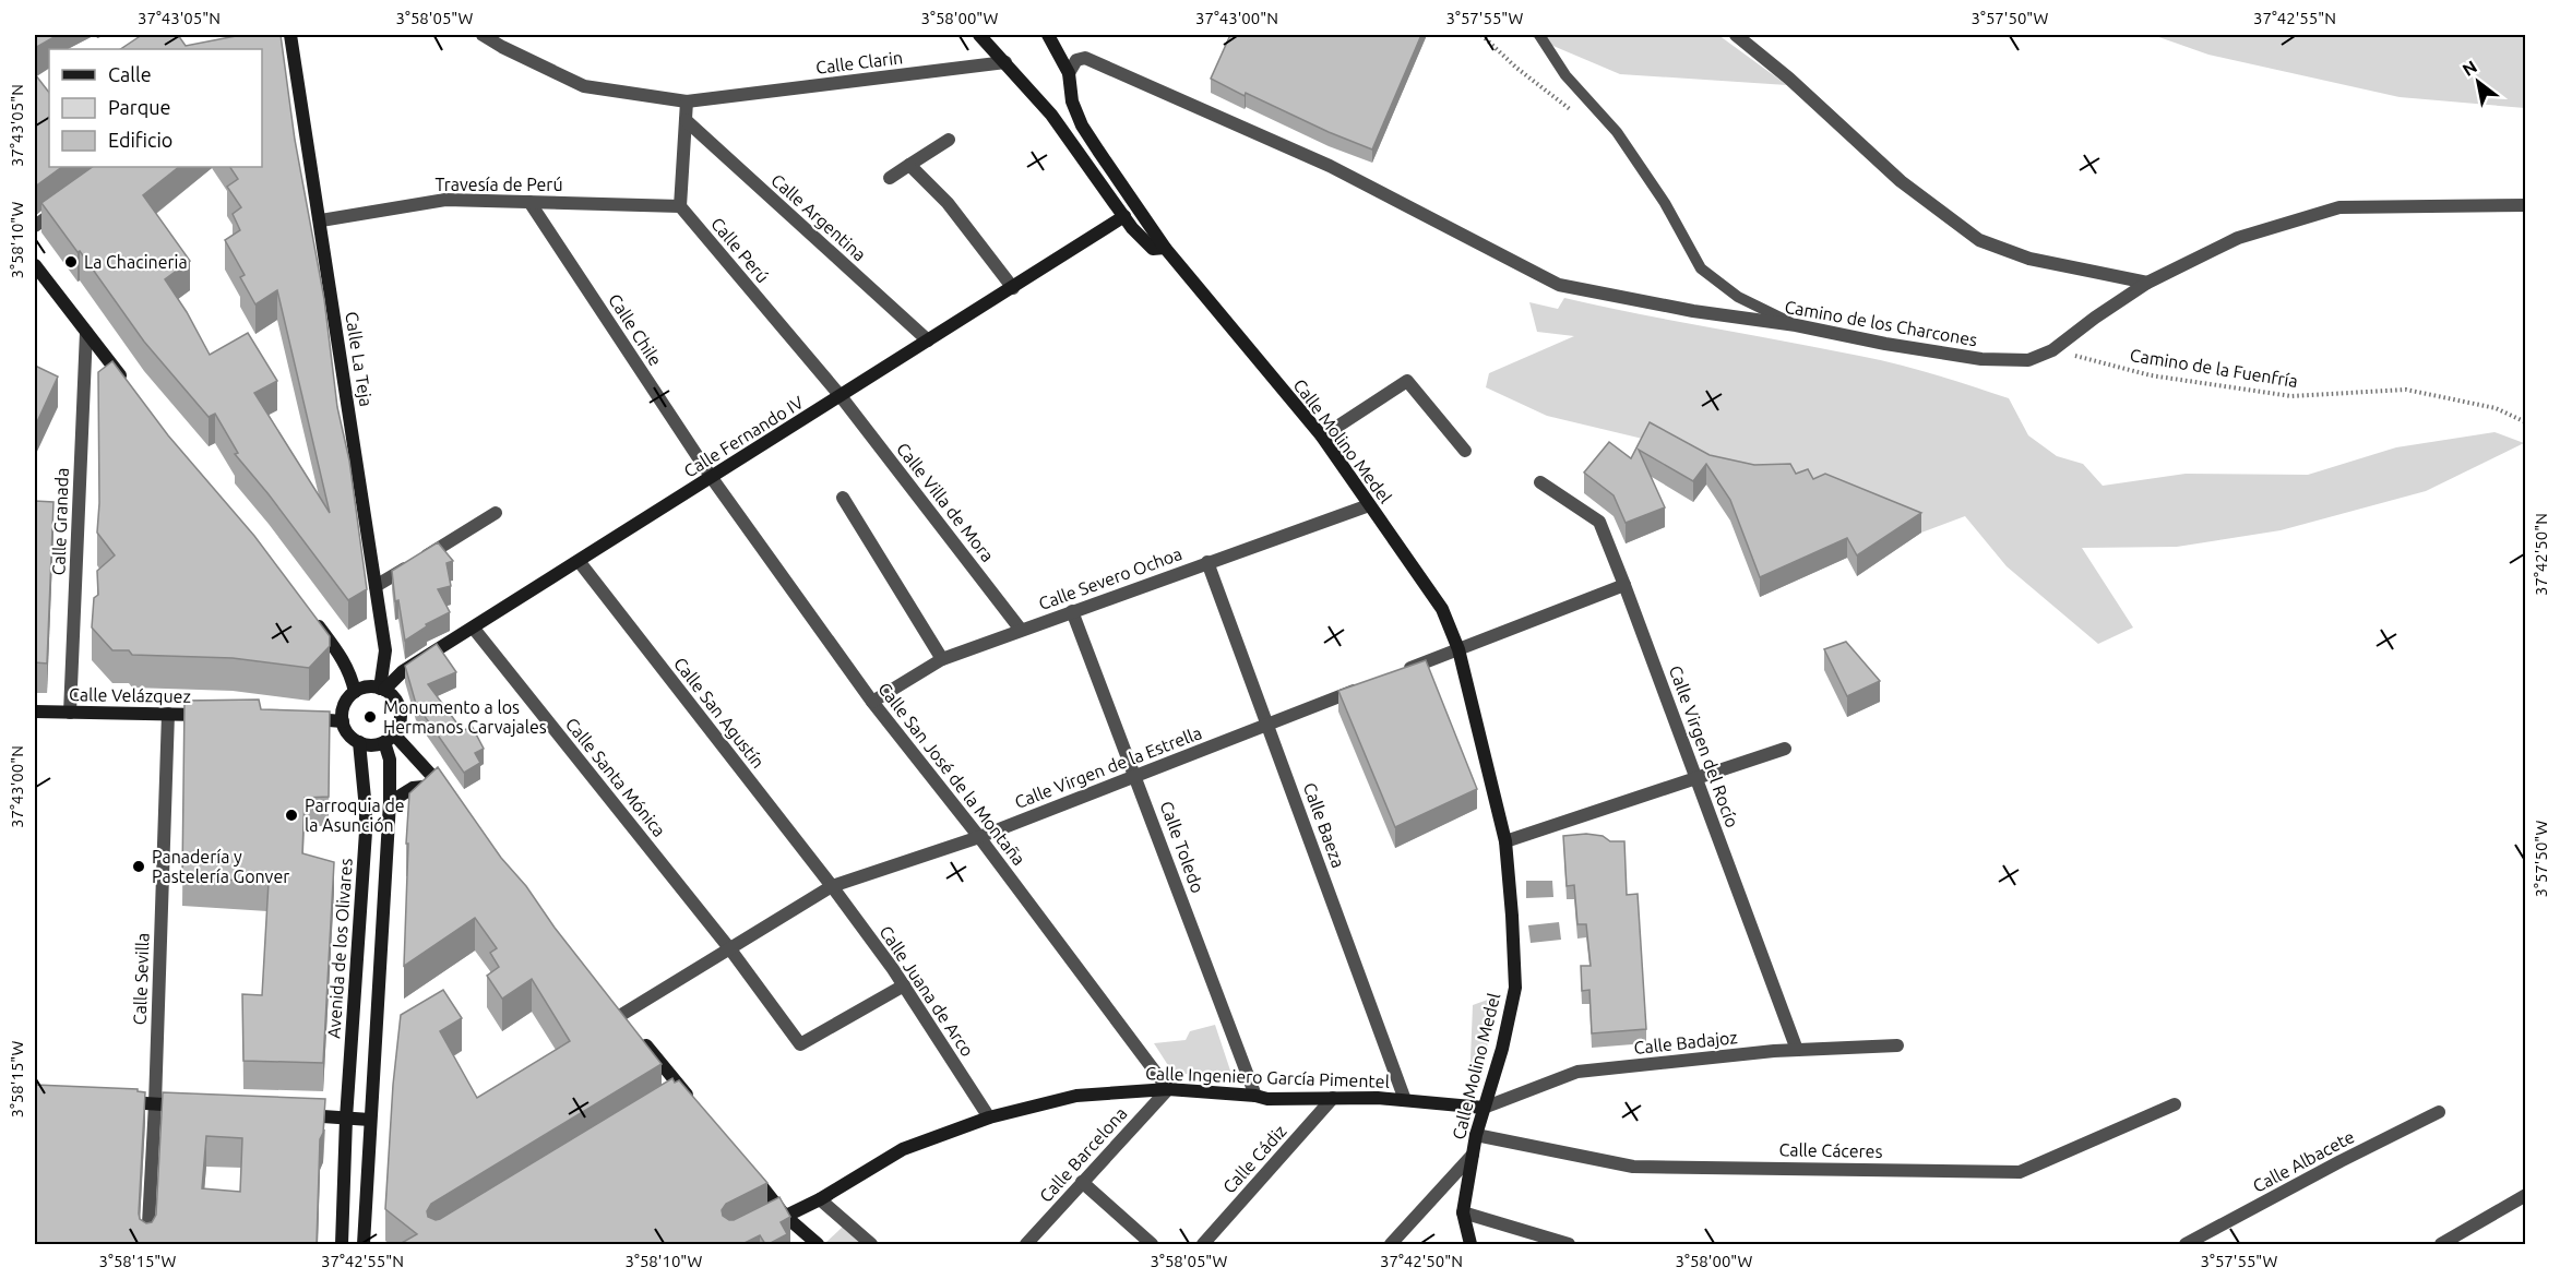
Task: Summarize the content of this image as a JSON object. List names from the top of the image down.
{
  "streets": {
    "street": [
      "Calle Clarin",
      "Travesía de Perú",
      "Calle Argentina",
      "Calle Perú",
      "Camino de los Charcones",
      "Calle Chile",
      "Calle La Teja",
      "Calle Fernando IV",
      "Calle Molino Medel",
      "Calle Villa de Mora",
      "Calle Granada",
      "Calle Severo Ochoa",
      "Calle Velázquez",
      "Calle San Agustín",
      "Calle Virgen del Rocío",
      "Calle Virgen de la Estrella",
      "Calle San José de la Montaña",
      "Calle Santa Mónica",
      "Calle Baeza",
      "Calle Toledo",
      "Avenida de los Olivares",
      "Calle Sevilla",
      "Calle Juana de Arco",
      "Calle Badajoz",
      "Calle Ingeniero García Pimentel",
      "Calle Cáceres",
      "Calle Barcelona",
      "Calle Cádiz",
      "Calle Albacete"
    ],
    "path": ["Camino de la Fuenfría"]
  },
  "crossings": [
    ["Travesía de Perú", "Calle Perú"],
    ["Travesía de Perú", "Calle Chile"],
    ["Travesía de Perú", "Calle La Teja"],
    ["Calle Argentina", "Calle Fernando IV"],
    ["Calle Perú", "Calle Fernando IV"],
    ["Calle Perú", "Calle Villa de Mora"],
    ["Camino de los Charcones", "Camino de la Fuenfría"],
    ["Camino de los Charcones", "Calle Molino Medel"],
    ["Calle Chile", "Calle Fernando IV"],
    ["Calle Chile", "Calle San José de la Montaña"],
    ["Calle La Teja", "Calle Fernando IV"],
    ["Calle La Teja", "Avenida de los Olivares"],
    ["Calle Fernando IV", "Calle Villa de Mora"],
    ["Calle Fernando IV", "Calle San Agustín"],
    ["Calle Fernando IV", "Calle San José de la Montaña"],
    ["Calle Fernando IV", "Calle Santa Mónica"],
    ["Calle Fernando IV", "Avenida de los Olivares"],
    ["Calle Molino Medel", "Calle Severo Ochoa"],
    ["Calle Molino Medel", "Calle Badajoz"],
    ["Calle Molino Medel", "Calle Ingeniero García Pimentel"],
    ["Calle Molino Medel", "Calle Cáceres"],
    ["Calle Villa de Mora", "Calle Severo Ochoa"],
    ["Calle Granada", "Calle Velázquez"],
    ["Calle Severo Ochoa", "Calle San José de la Montaña"],
    ["Calle Severo Ochoa", "Calle Baeza"],
    ["Calle Severo Ochoa", "Calle Toledo"],
    ["Calle Velázquez", "Calle Sevilla"],
    ["Calle San Agustín", "Calle Virgen de la Estrella"],
    ["Calle San Agustín", "Calle Juana de Arco"],
    ["Calle Virgen del Rocío", "Calle Badajoz"],
    ["Calle Virgen de la Estrella", "Calle San José de la Montaña"],
    ["Calle Virgen de la Estrella", "Calle Santa Mónica"],
    ["Calle Virgen de la Estrella", "Calle Baeza"],
    ["Calle Virgen de la Estrella", "Calle Toledo"],
    ["Calle Virgen de la Estrella", "Calle Juana de Arco"],
    ["Calle San José de la Montaña", "Calle Ingeniero García Pimentel"],
    ["Calle San José de la Montaña", "Calle Barcelona"],
    ["Calle Santa Mónica", "Calle Juana de Arco"],
    ["Calle Baeza", "Calle Ingeniero García Pimentel"],
    ["Calle Toledo", "Calle Ingeniero García Pimentel"],
    ["Calle Juana de Arco", "Calle Ingeniero García Pimentel"],
    ["Calle Badajoz", "Calle Ingeniero García Pimentel"],
    ["Calle Ingeniero García Pimentel", "Calle Barcelona"],
    ["Calle Ingeniero García Pimentel", "Calle Cádiz"]
  ],
  "places": [
    "La Chacineria",
    "Monumento a los Hermanos Carvajales",
    "Parroquia de la Asunción",
    "Panadería y Pastelería Gonver"
  ],
  "legend": ["Calle", "Parque", "Edificio"],
  "north": "top left",
  "coordinates": [
    "37°43'05\"N",
    "3°58'05\"W",
    "3°58'00\"W",
    "37°43'00\"N",
    "3°57'55\"W",
    "3°57'50\"W",
    "37°42'55\"N",
    "3°58'10\"W",
    "37°42'50\"N",
    "3°58'15\"W"
  ]
}
